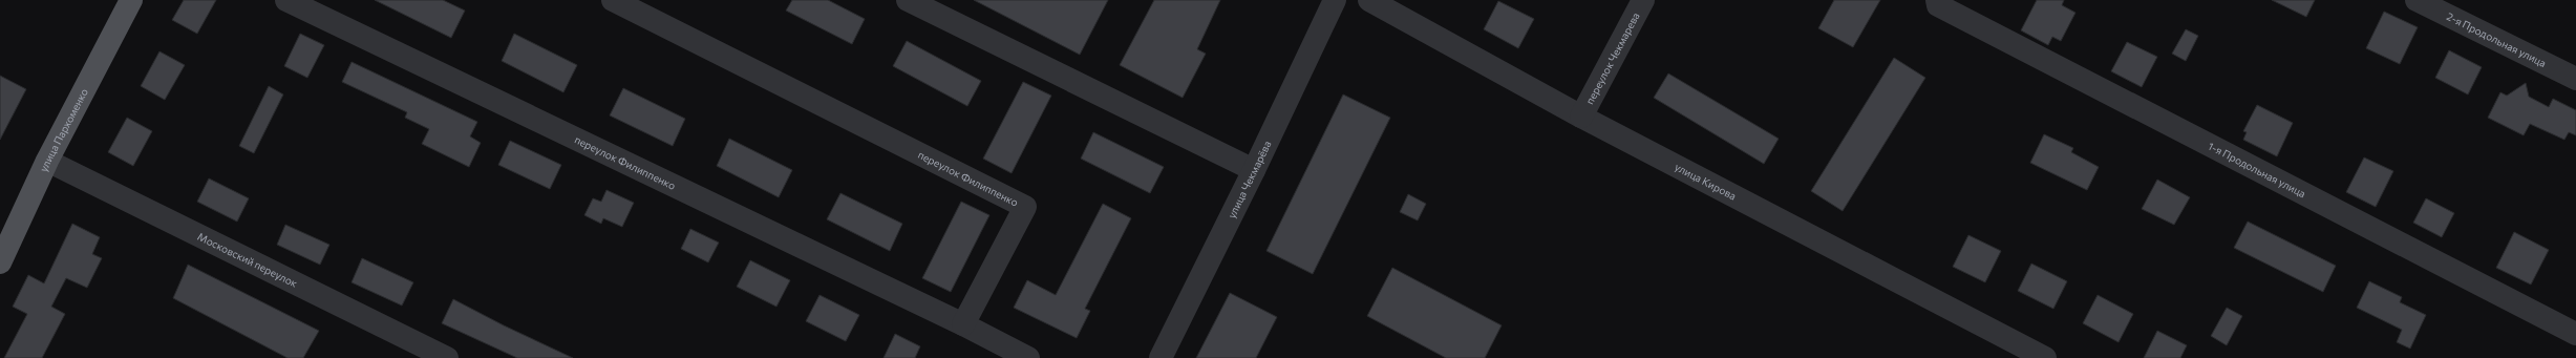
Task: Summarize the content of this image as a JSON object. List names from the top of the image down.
{
  "streets": {
    "main road": ["улица Пархоменко"],
    "street": [
      "2-я Продольная улица",
      "переулок Чекмарева",
      "переулок Филиппенко",
      "1-я Продольная улица",
      "улица Чекмарёва",
      "улица Кирова",
      "Московский переулок"
    ]
  },
  "crossings": [
    ["переулок Чекмарева", "улица Кирова"],
    ["улица Пархоменко", "Московский переулок"]
  ]
}
